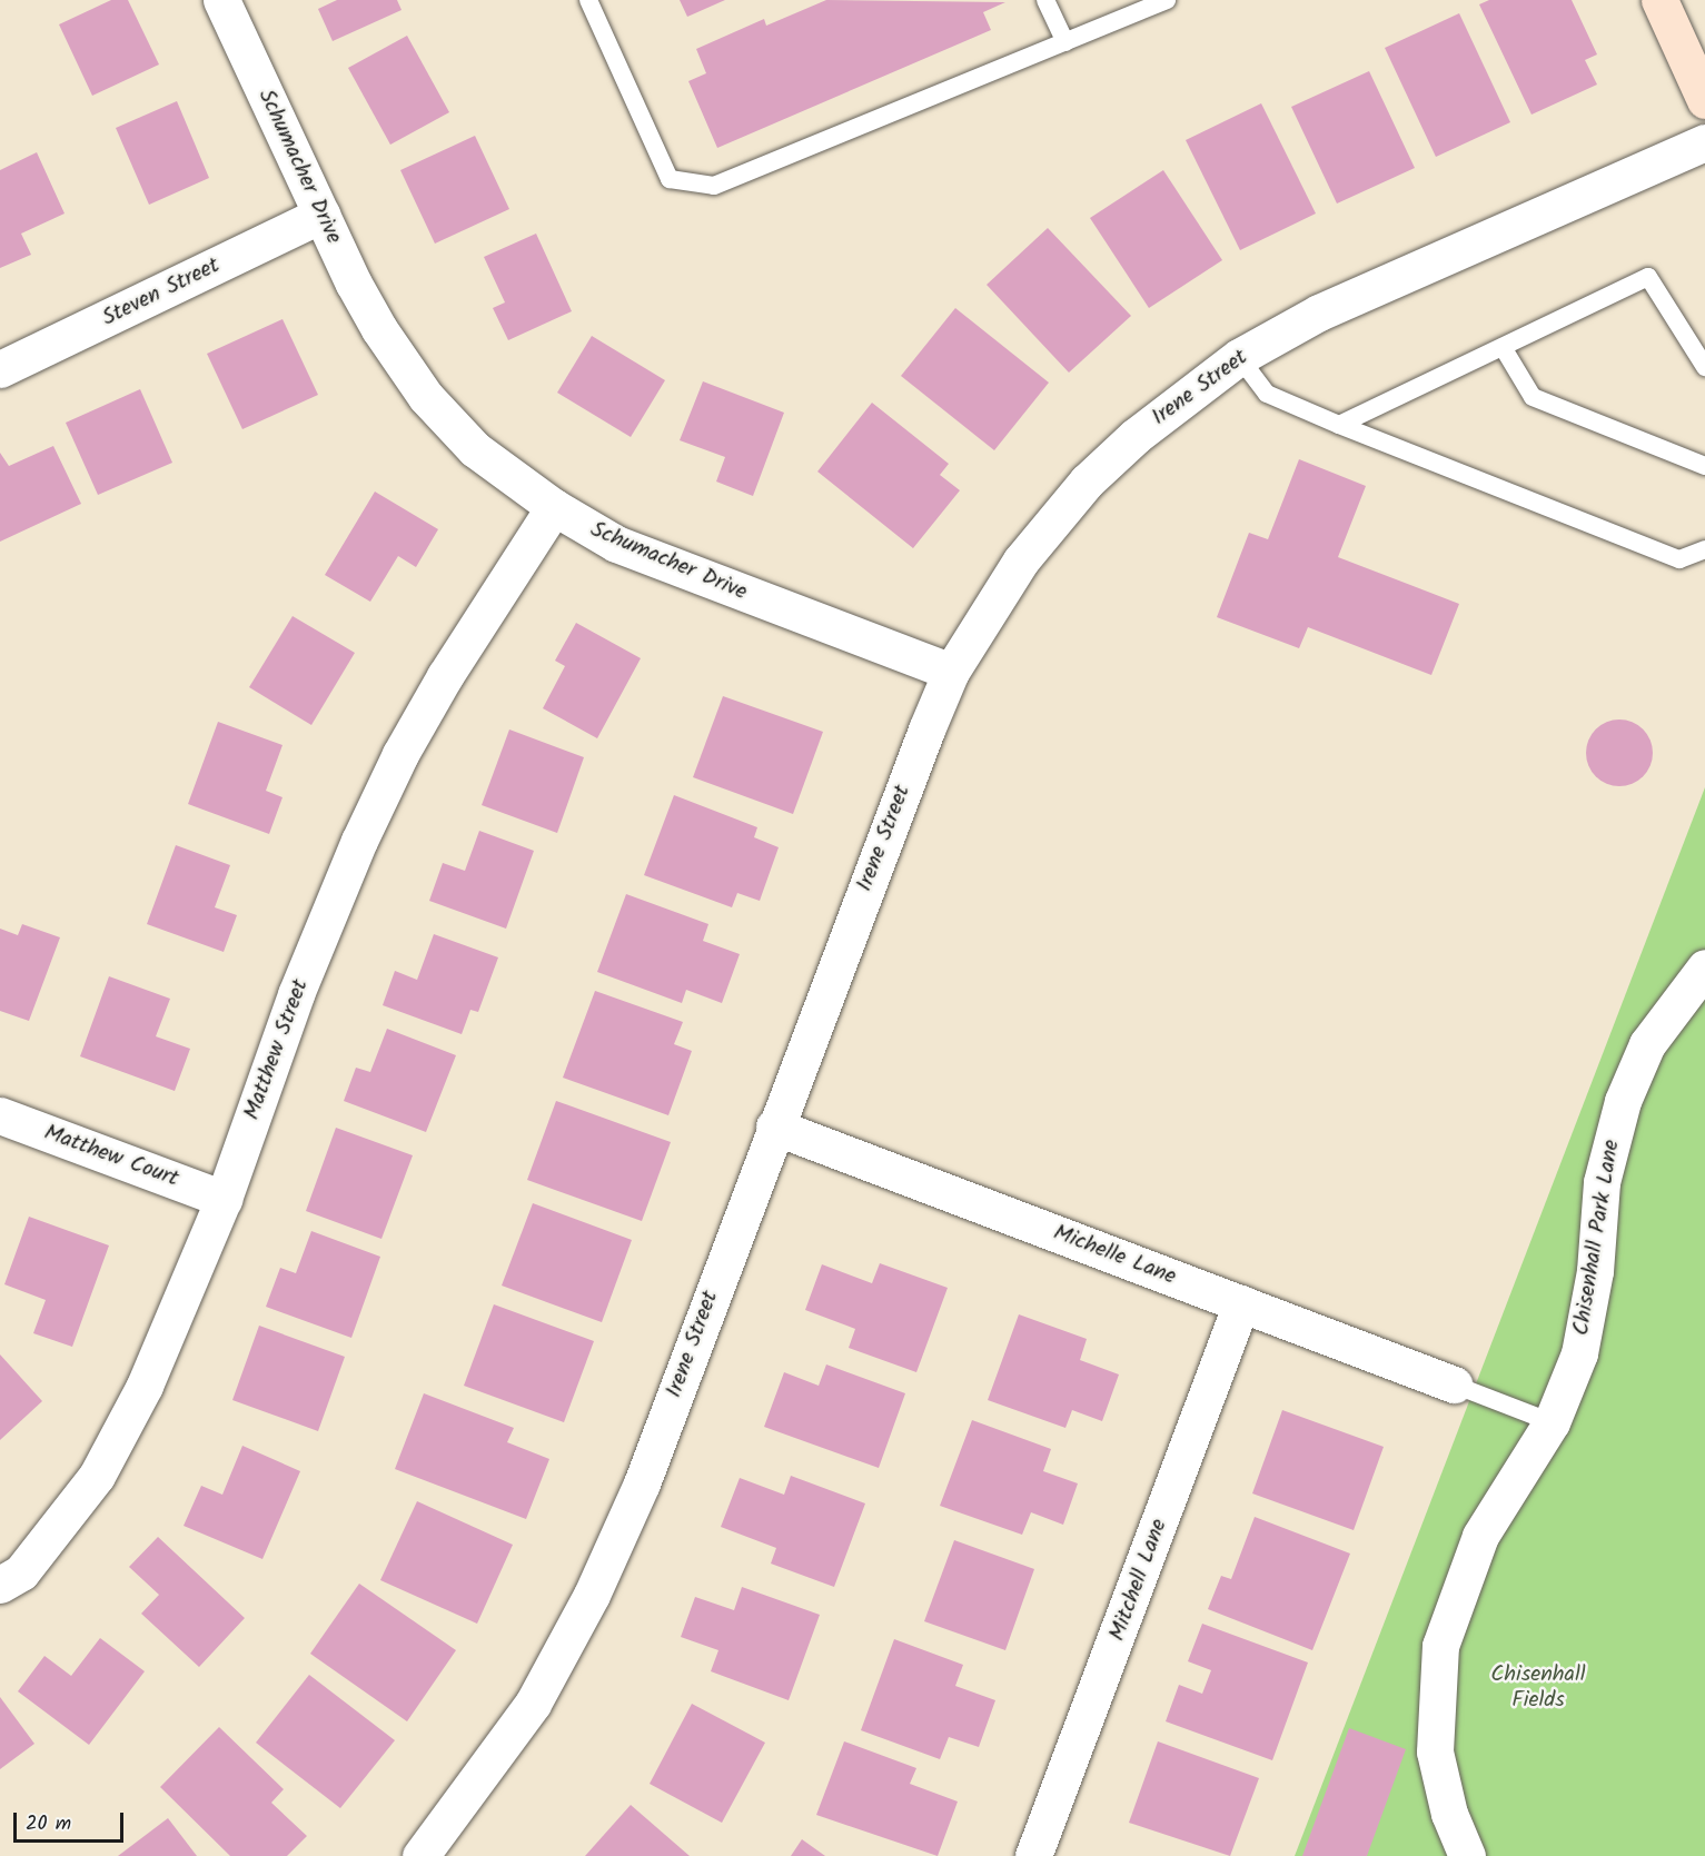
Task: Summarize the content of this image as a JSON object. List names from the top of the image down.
{
  "streets": {
    "street": [
      "Schumacher Drive",
      "Steven Street",
      "Irene Street",
      "Matthew Street",
      "Matthew Court",
      "Chisenhall Park Lane",
      "Michelle Lane",
      "Mitchell Lane"
    ]
  },
  "crossings": [
    ["Schumacher Drive", "Steven Street"],
    ["Schumacher Drive", "Irene Street"],
    ["Schumacher Drive", "Matthew Street"],
    ["Irene Street", "Michelle Lane"],
    ["Matthew Street", "Matthew Court"],
    ["Michelle Lane", "Mitchell Lane"]
  ],
  "parks": ["Chisenhall Fields"],
  "scale_bar": "20 m"
}
